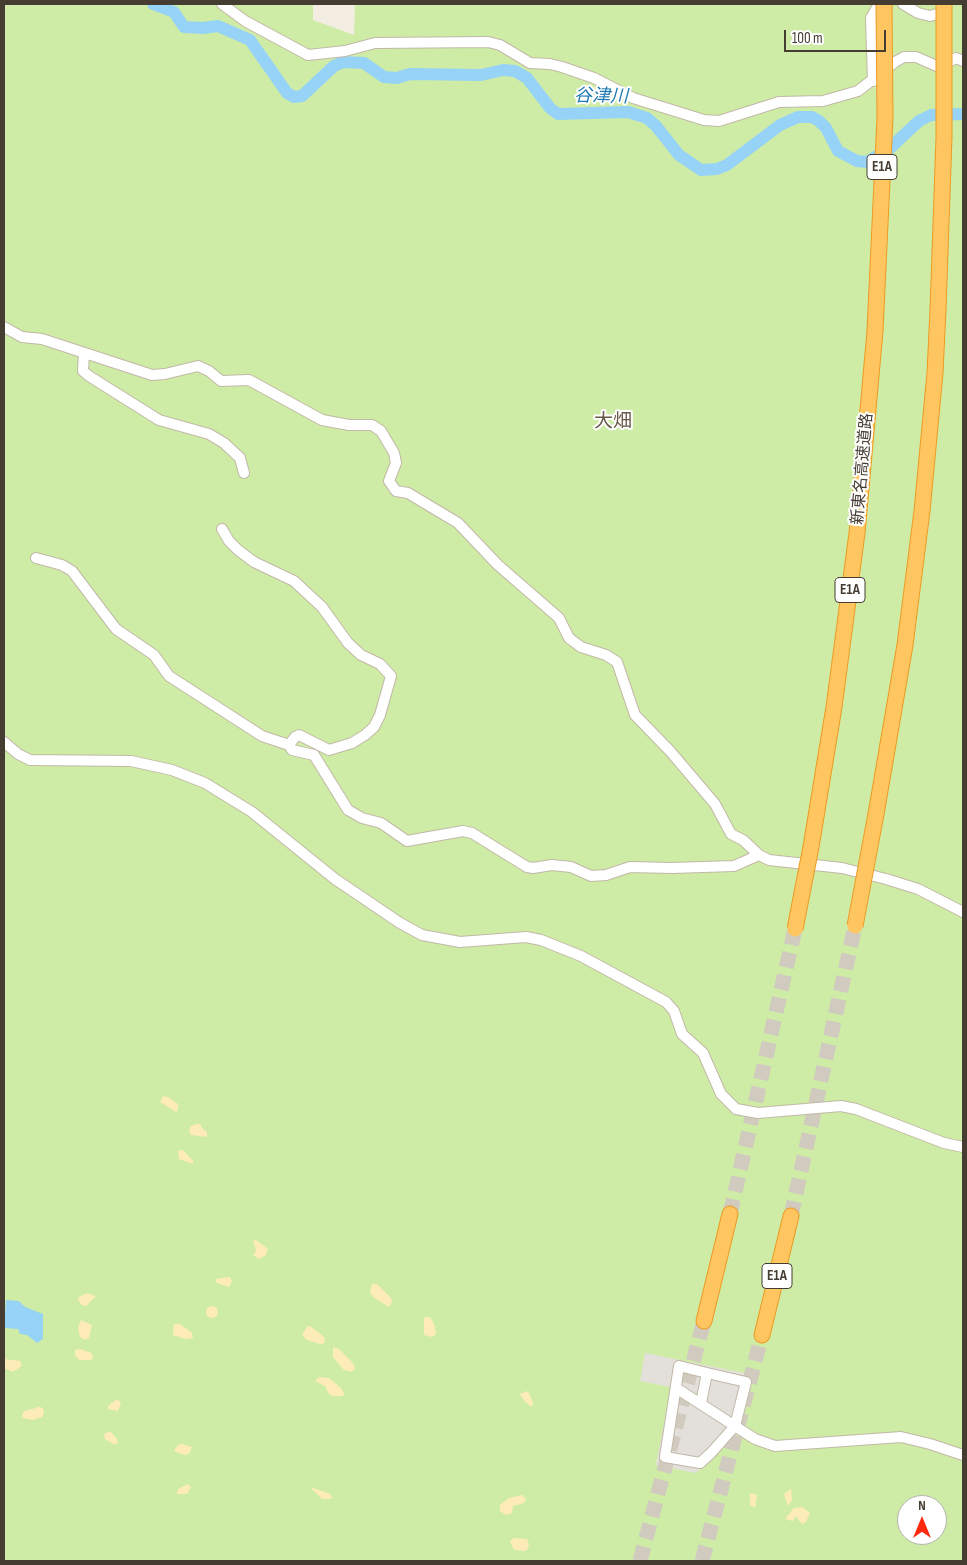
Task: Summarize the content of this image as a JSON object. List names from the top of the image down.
{
  "streets": {
    "highway": ["E1A", "新東名高速道路"]
  },
  "districts": ["大畑"],
  "water": ["谷津川"],
  "scale_bar": "100 m",
  "north": "top"
}
